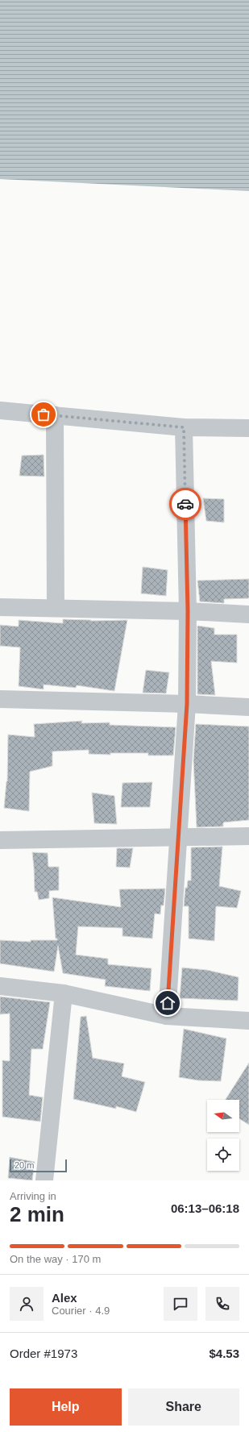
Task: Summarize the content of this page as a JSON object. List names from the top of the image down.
{
  "scale_bar": "20 m",
  "north": "left",
  "page": {
    "scale": "20 m",
    "heading": ["2 min", "Arriving in", "06:13–06:18"],
    "panel": [
      "Alex",
      "Courier · 4.9",
      "Order #1973",
      "$4.53"
    ],
    "bar": "On the way · 170 m",
    "buttons": ["Help", "Share"]
  }
}
